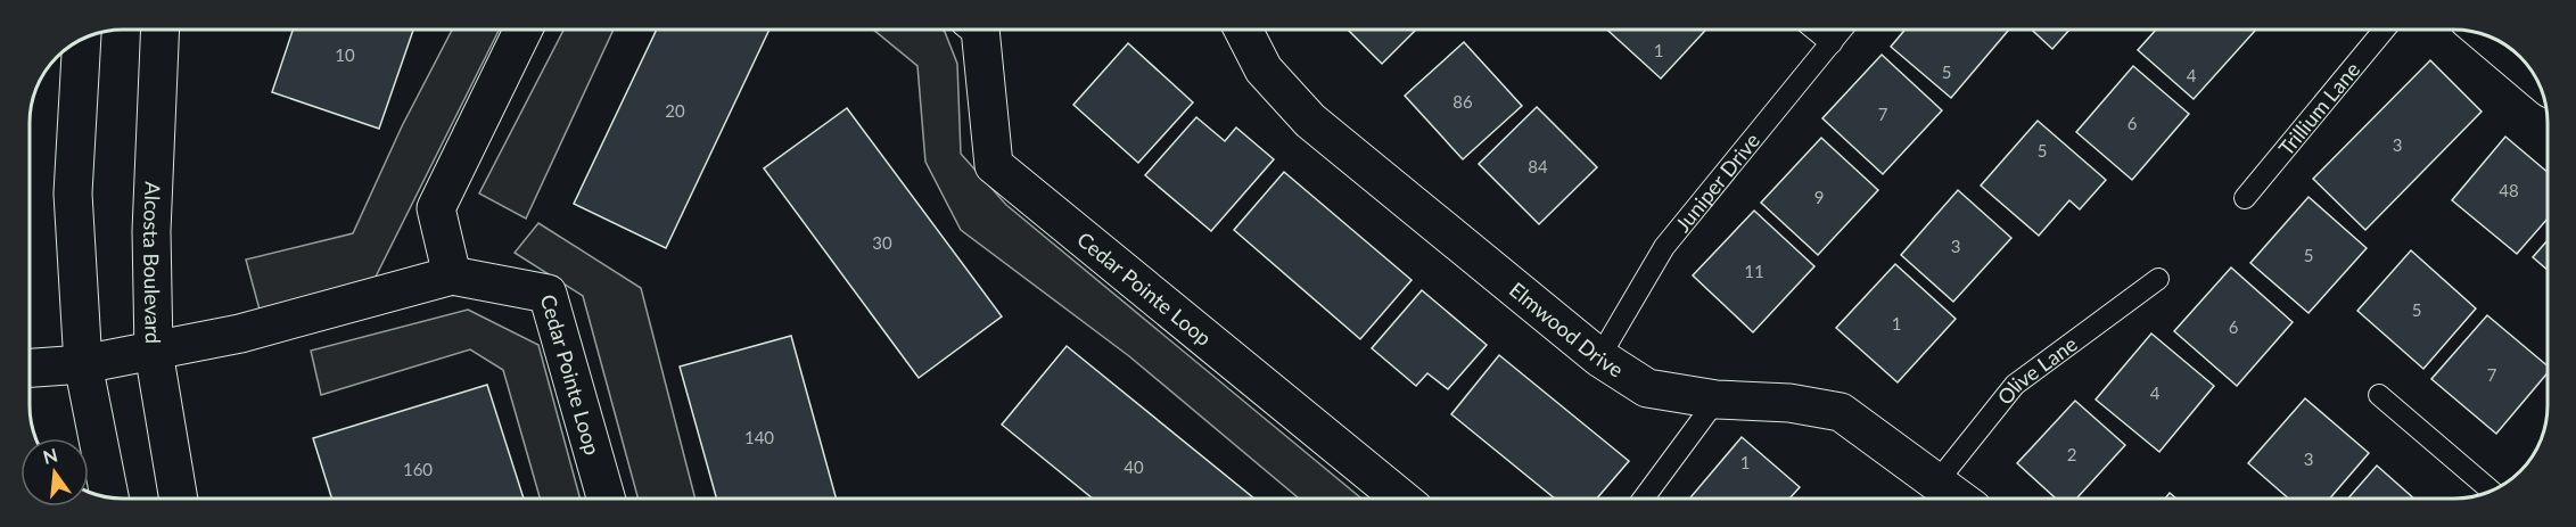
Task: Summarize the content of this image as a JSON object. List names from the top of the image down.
{
  "streets": {
    "street": ["Alcosta Boulevard", "Cedar Pointe Loop", "Elmwood Drive"],
    "lane": ["Trillium Lane", "Juniper Drive", "Olive Lane"]
  },
  "crossings": [
    ["Juniper Drive", "Elmwood Drive"],
    ["Alcosta Boulevard", "Cedar Pointe Loop"],
    ["Elmwood Drive", "Olive Lane"]
  ],
  "house_numbers": [
    "1",
    "10",
    "5",
    "4",
    "86",
    "20",
    "7",
    "6",
    "3",
    "5",
    "84",
    "48",
    "9",
    "30",
    "3",
    "5",
    "11",
    "5",
    "1",
    "6",
    "7",
    "4",
    "140",
    "2",
    "3",
    "1",
    "40",
    "160"
  ],
  "north": "top"
}
